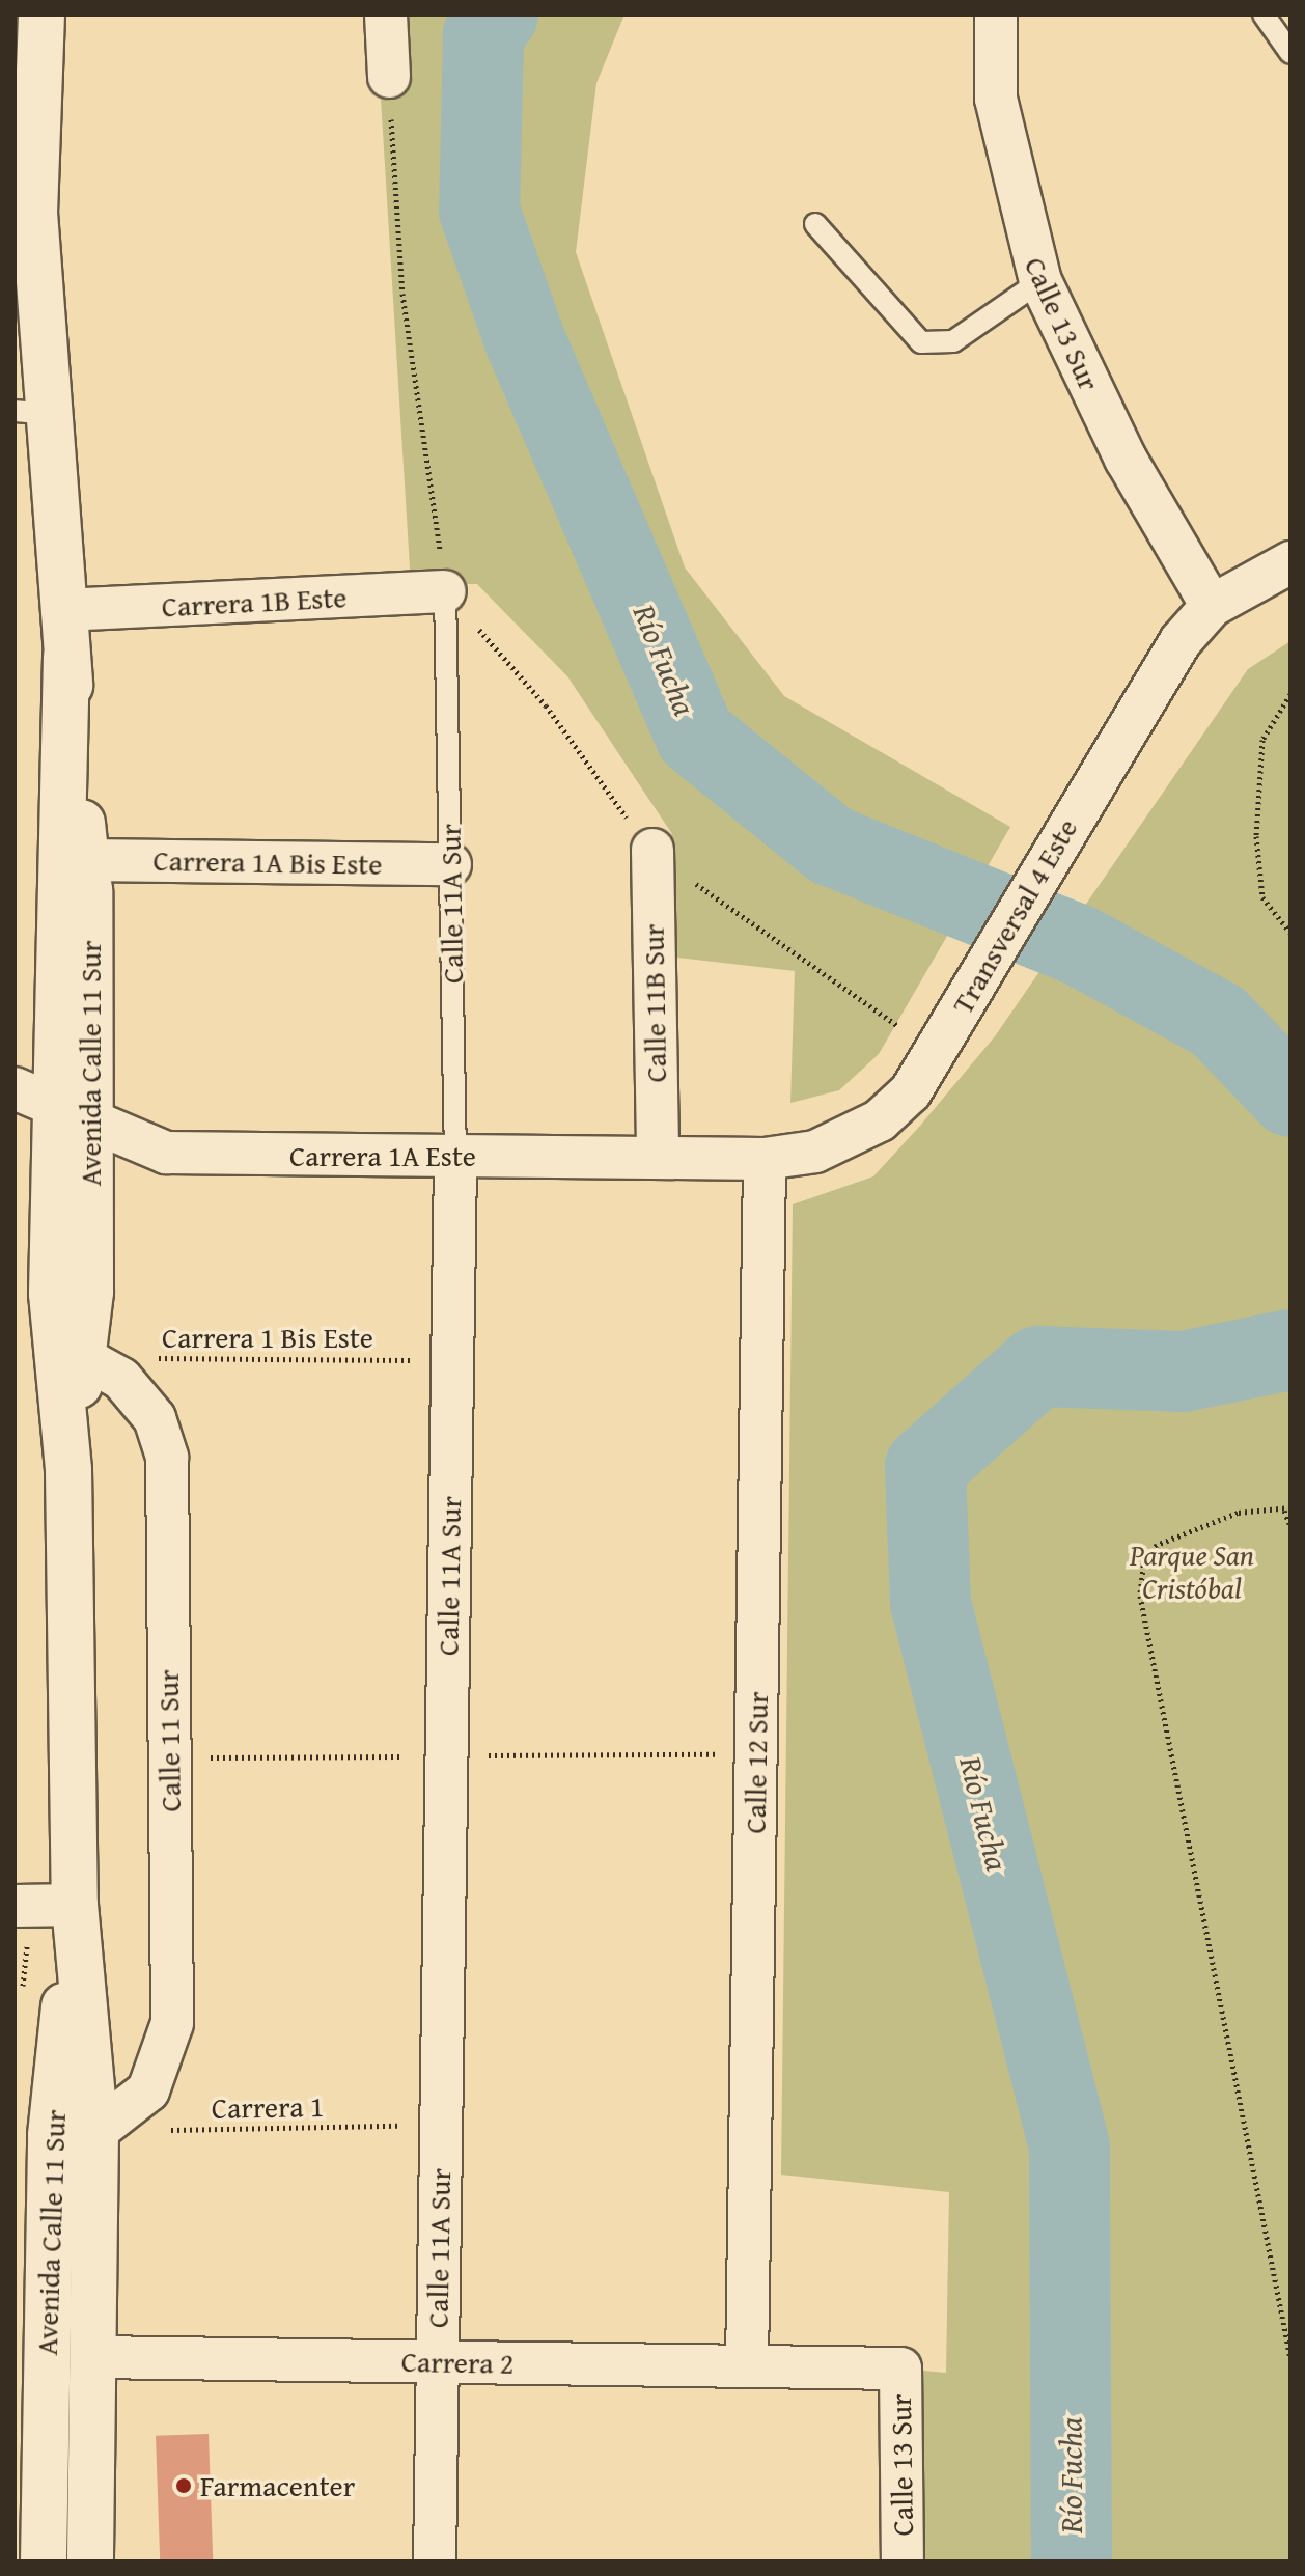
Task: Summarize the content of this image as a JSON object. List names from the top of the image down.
{
  "streets": {
    "main road": ["Avenida Calle 11 Sur", "Carrera 2"],
    "street": [
      "Calle 13 Sur",
      "Carrera 1B Este",
      "Carrera 1A Bis Este",
      "Calle 11A Sur",
      "Transversal 4 Este",
      "Calle 11B Sur",
      "Carrera 1A Este",
      "Calle 11 Sur",
      "Calle 12 Sur"
    ],
    "path": ["Carrera 1 Bis Este", "Carrera 1"]
  },
  "crossings": [
    ["Calle 13 Sur", "Transversal 4 Este"],
    ["Calle 13 Sur", "Carrera 2"],
    ["Carrera 1B Este", "Calle 11A Sur"],
    ["Carrera 1B Este", "Avenida Calle 11 Sur"],
    ["Carrera 1A Bis Este", "Calle 11A Sur"],
    ["Carrera 1A Bis Este", "Avenida Calle 11 Sur"],
    ["Calle 11A Sur", "Carrera 1A Este"],
    ["Calle 11A Sur", "Carrera 1 Bis Este"],
    ["Calle 11A Sur", "Carrera 1"],
    ["Calle 11A Sur", "Carrera 2"],
    ["Transversal 4 Este", "Carrera 1A Este"],
    ["Transversal 4 Este", "Calle 12 Sur"],
    ["Calle 11B Sur", "Carrera 1A Este"],
    ["Avenida Calle 11 Sur", "Carrera 1A Este"],
    ["Avenida Calle 11 Sur", "Calle 11 Sur"],
    ["Avenida Calle 11 Sur", "Carrera 2"],
    ["Carrera 1A Este", "Calle 12 Sur"],
    ["Calle 12 Sur", "Carrera 2"]
  ],
  "water": ["Río Fucha"],
  "parks": ["Parque San Cristóbal"],
  "places": ["Farmacenter"]
}
